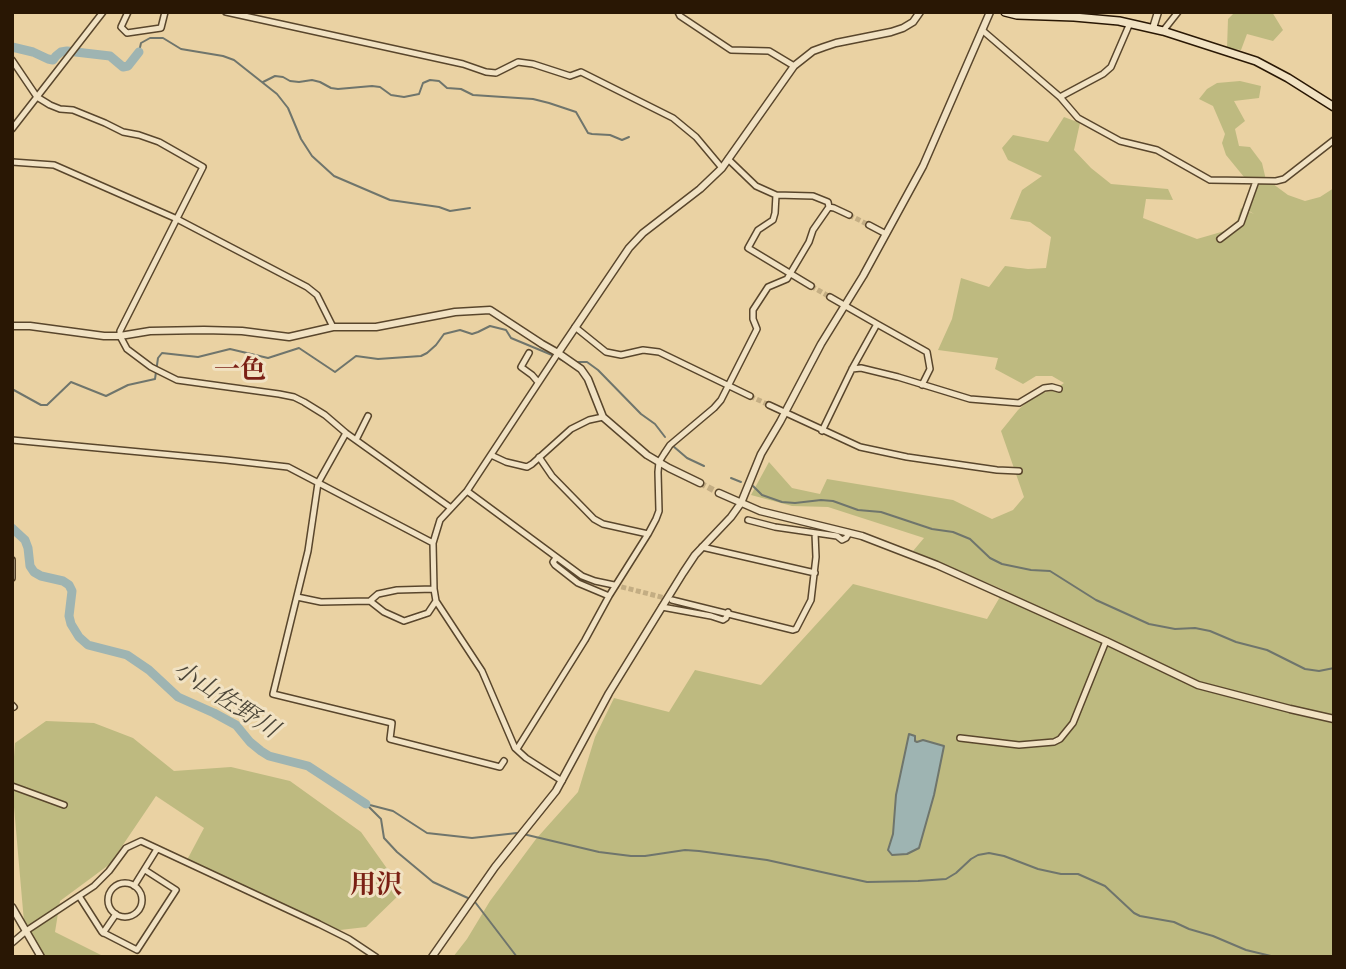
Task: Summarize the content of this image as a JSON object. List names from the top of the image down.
{
  "districts": ["一色", "用沢"],
  "water": ["小山佐野川"]
}
